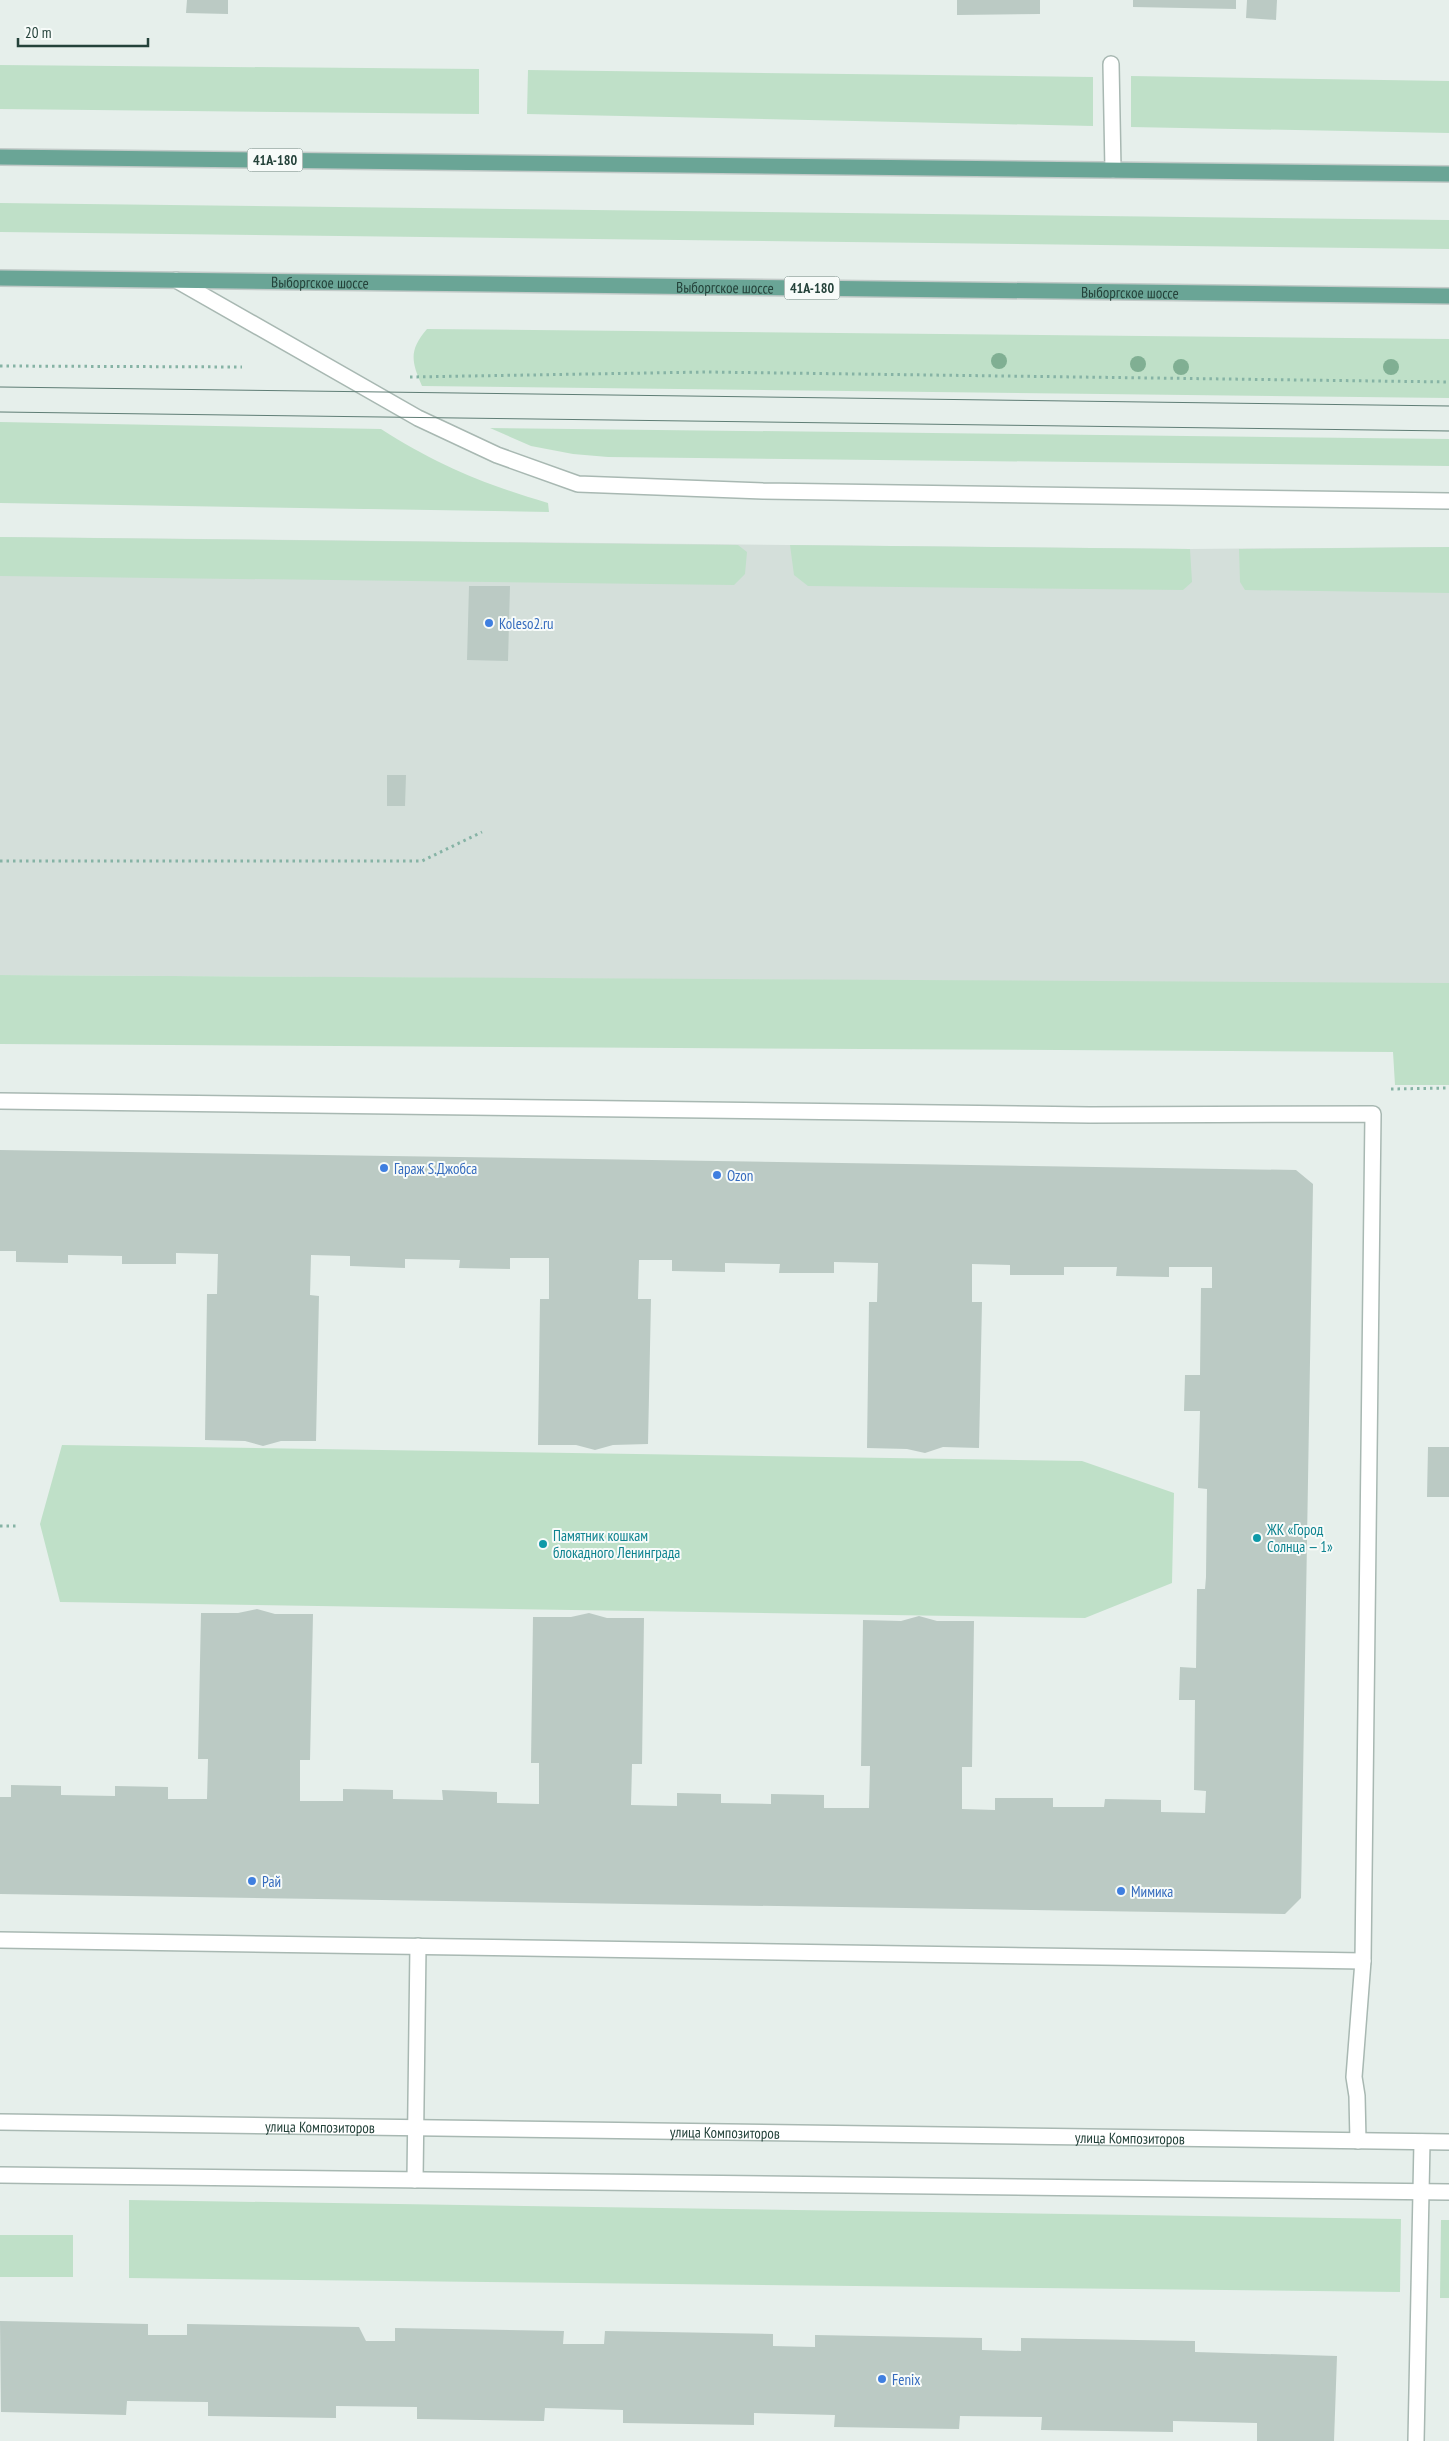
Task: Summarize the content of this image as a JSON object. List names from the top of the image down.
{
  "streets": {
    "main road": ["41А-180", "Выборгское шоссе"],
    "street": ["улица Композиторов"]
  },
  "places": [
    "Koleso2.ru",
    "Гараж S.Джобса",
    "Ozon",
    "ЖК «Город Солнца — 1»",
    "Памятник кошкам блокадного Ленинграда",
    "Рай",
    "Мимика",
    "Fenix"
  ],
  "scale_bar": "20 m"
}
